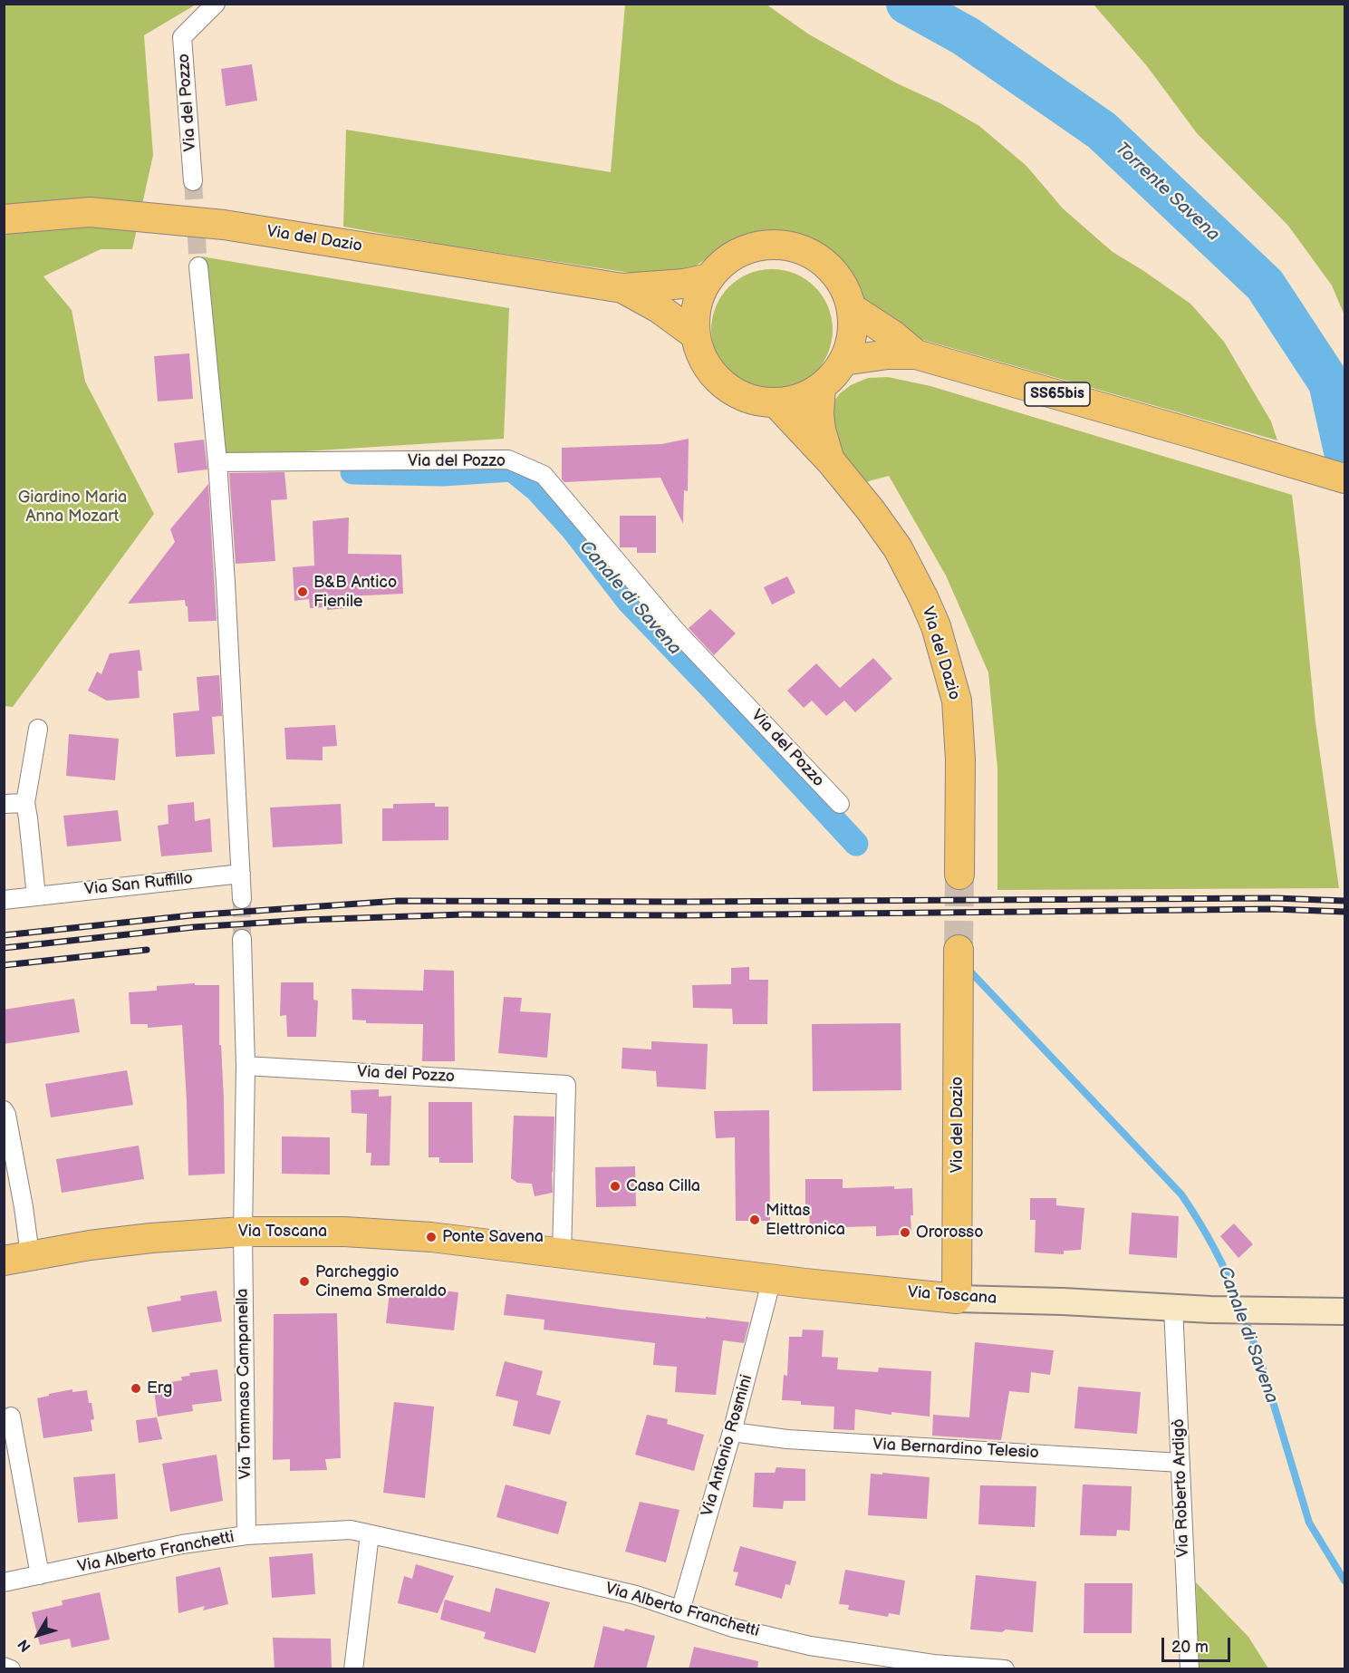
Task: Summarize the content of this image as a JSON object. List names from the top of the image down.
{
  "streets": {
    "main road": ["Via del Dazio", "SS65bis", "Via Toscana"],
    "street": [
      "Via del Pozzo",
      "Via San Ruffillo",
      "Via Tommaso Campanella",
      "Via Antonio Rosmini",
      "Via Bernardino Telesio",
      "Via Roberto Ardigò",
      "Via Alberto Franchetti"
    ]
  },
  "crossings": [
    ["Via del Pozzo", "Via Toscana"],
    ["Via del Dazio", "SS65bis"],
    ["Via del Dazio", "Via Toscana"],
    ["Via Toscana", "Via Tommaso Campanella"],
    ["Via Toscana", "Via Antonio Rosmini"],
    ["Via Toscana", "Via Roberto Ardigò"],
    ["Via Tommaso Campanella", "Via Alberto Franchetti"],
    ["Via Antonio Rosmini", "Via Bernardino Telesio"],
    ["Via Antonio Rosmini", "Via Alberto Franchetti"],
    ["Via Bernardino Telesio", "Via Roberto Ardigò"]
  ],
  "water": ["Torrente Savena", "Canale di Savena"],
  "parks": ["Giardino Maria Anna Mozart"],
  "places": [
    "B&B Antico Fienile",
    "Casa Cilla",
    "Mittas Elettronica",
    "Ororosso",
    "Ponte Savena",
    "Parcheggio Cinema Smeraldo",
    "Erg"
  ],
  "scale_bar": "20 m",
  "north": "bottom left"
}
